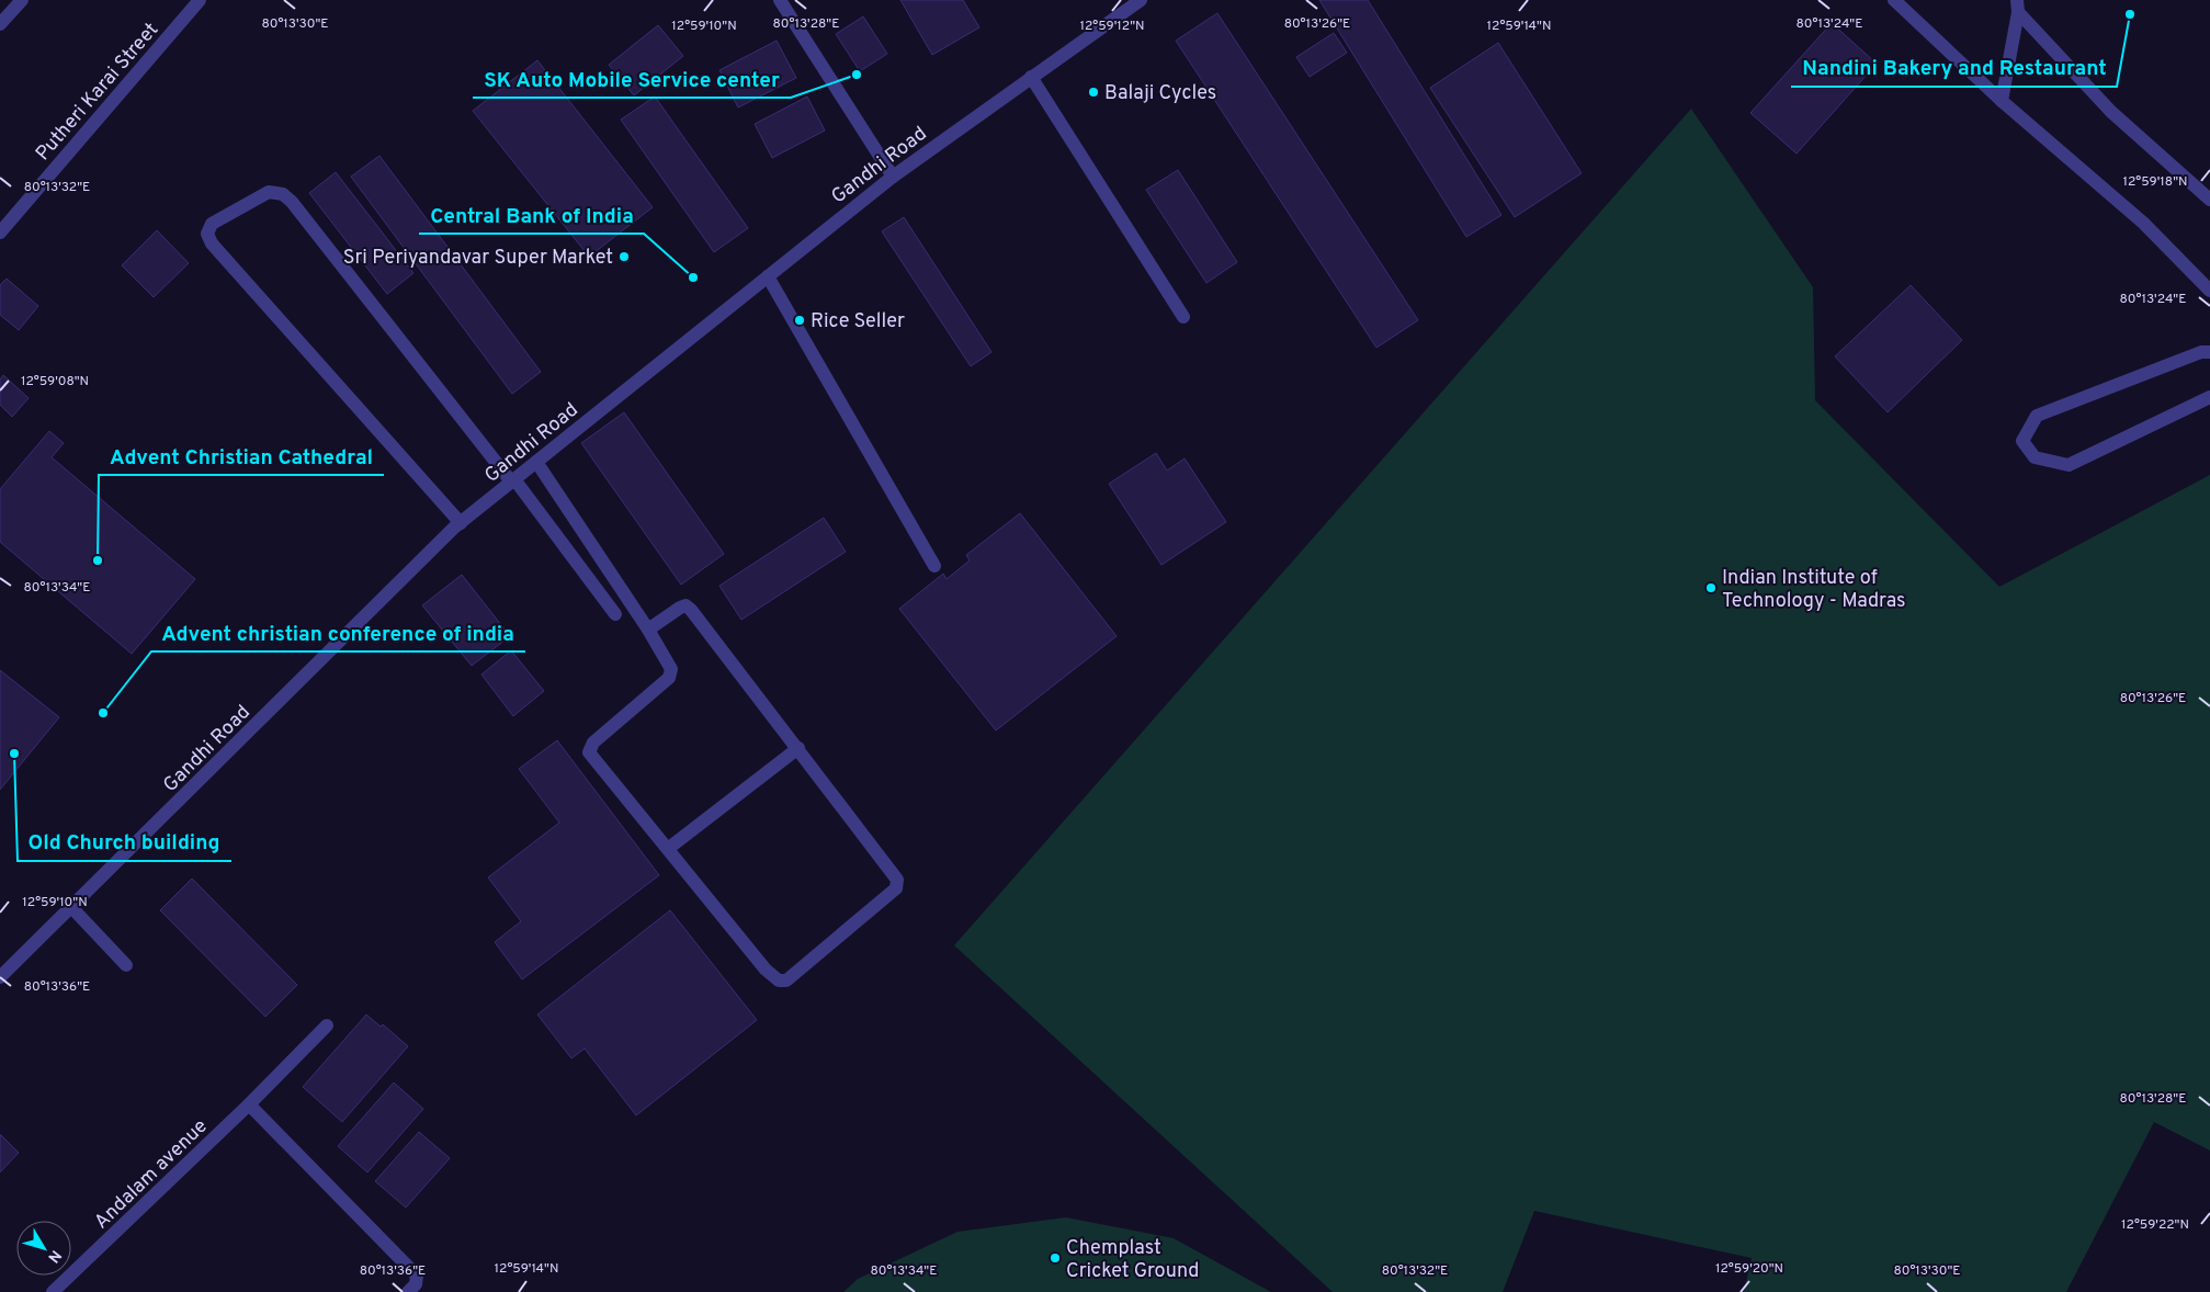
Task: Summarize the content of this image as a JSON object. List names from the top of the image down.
{
  "streets": {
    "street": ["Putheri Karai Street", "Gandhi Road", "Andalam avenue"]
  },
  "places": [
    "Nandini Bakery and Restaurant",
    "SK Auto Mobile Service center",
    "Balaji Cycles",
    "Sri Periyandavar Super Market",
    "Central Bank of India",
    "Rice Seller",
    "Advent Christian Cathedral",
    "Indian Institute of Technology - Madras",
    "Advent christian conference of india",
    "Old Church building",
    "Chemplast Cricket Ground"
  ],
  "north": "bottom right",
  "coordinates": [
    "80°13'30\"E",
    "80°13'28\"E",
    "80°13'26\"E",
    "80°13'24\"E",
    "12°59'10\"N",
    "12°59'14\"N",
    "12°59'12\"N",
    "12°59'18\"N",
    "80°13'32\"E",
    "12°59'08\"N",
    "80°13'34\"E",
    "80°13'36\"E",
    "12°59'22\"N",
    "12°59'20\"N"
  ]
}
